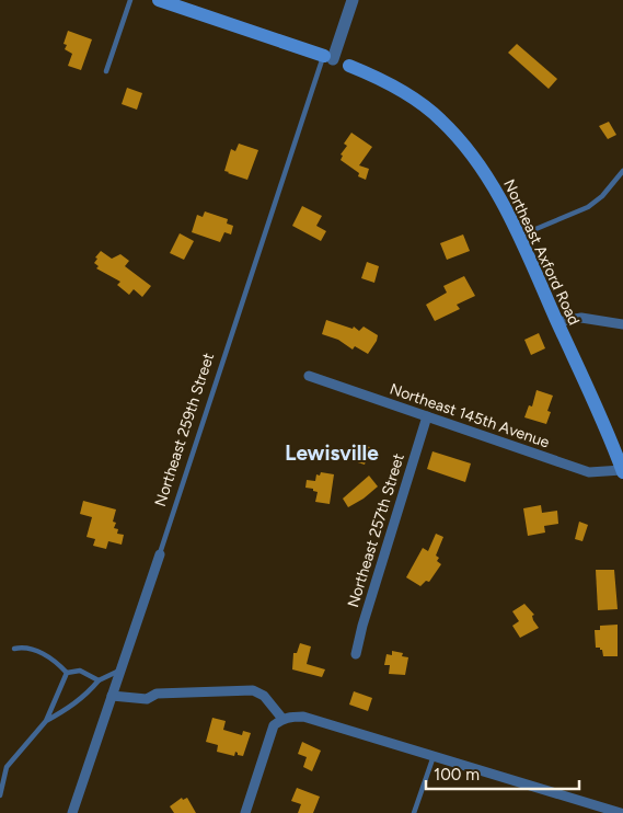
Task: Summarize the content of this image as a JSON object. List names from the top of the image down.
{
  "streets": {
    "main road": ["Northeast Axford Road"],
    "street": ["Northeast 145th Avenue", "Northeast 259th Street", "Northeast 257th Street"]
  },
  "crossings": [
    ["Northeast Axford Road", "Northeast 145th Avenue"],
    ["Northeast Axford Road", "Northeast 259th Street"],
    ["Northeast 145th Avenue", "Northeast 257th Street"]
  ],
  "districts": ["Lewisville"],
  "scale_bar": "100 m"
}
